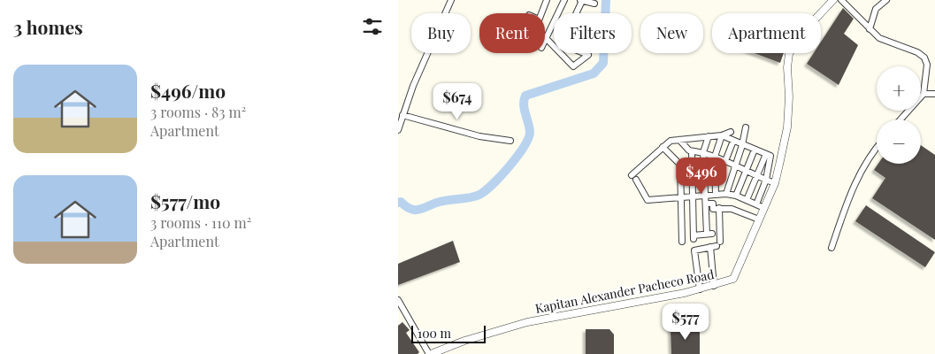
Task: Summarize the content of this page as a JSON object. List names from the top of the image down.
{
  "streets": {
    "street": ["Kapitan Alexander Pacheco Road"]
  },
  "scale_bar": "100 m",
  "page": {
    "heading": "3 homes",
    "chip": [
      "Buy",
      "Rent",
      "Filters",
      "New",
      "Apartment"
    ],
    "list": [
      {
        "name": "$496/mo",
        "note": "3 rooms · 83 m² · Apartment"
      },
      {
        "name": "$577/mo",
        "note": "3 rooms · 110 m² · Apartment"
      }
    ],
    "map_buttons": ["+", "−"],
    "price": ["$674", "$496", "$577"],
    "scale": "100 m"
  }
}
